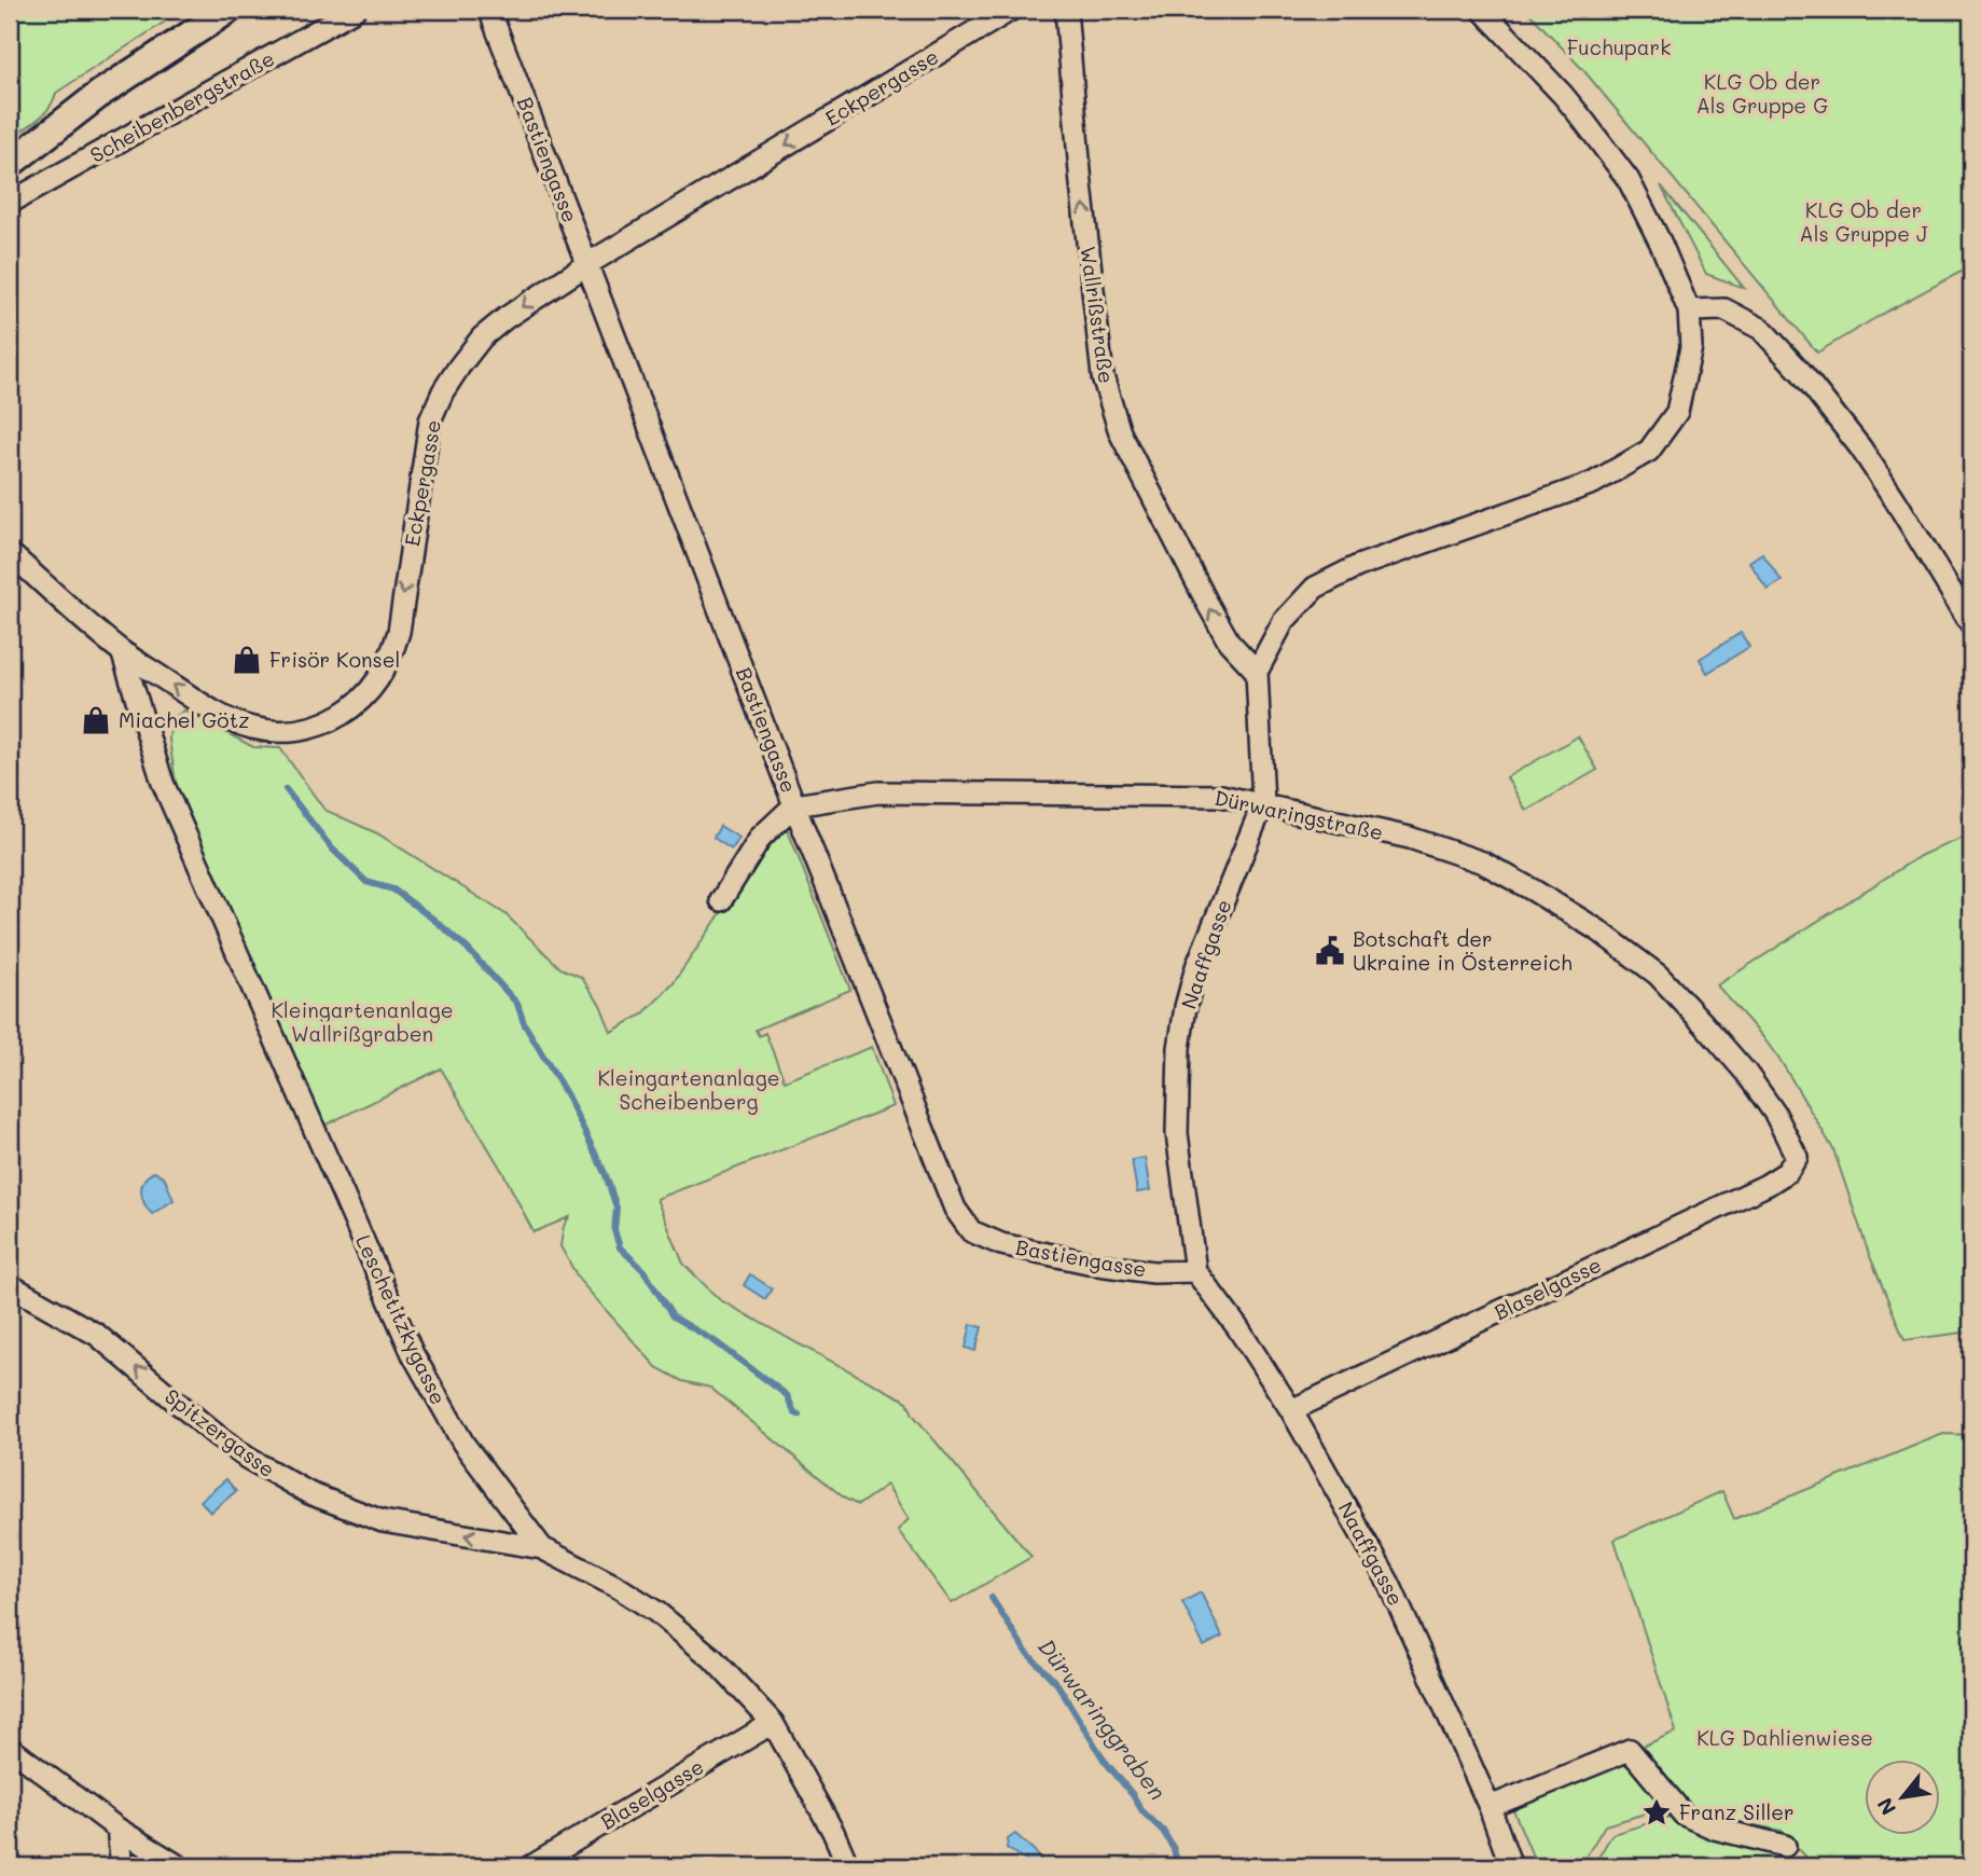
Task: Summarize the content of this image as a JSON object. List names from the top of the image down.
{
  "streets": {
    "street": [
      "Eckpergasse",
      "Scheibenbergstraße",
      "Bastiengasse",
      "Wallrißstraße",
      "Dürwaringstraße",
      "Naaffgasse",
      "Blaselgasse",
      "Leschetitzkygasse",
      "Spitzergasse"
    ]
  },
  "crossings": [
    ["Eckpergasse", "Bastiengasse"],
    ["Eckpergasse", "Leschetitzkygasse"],
    ["Bastiengasse", "Dürwaringstraße"],
    ["Bastiengasse", "Naaffgasse"],
    ["Wallrißstraße", "Naaffgasse"],
    ["Dürwaringstraße", "Naaffgasse"],
    ["Dürwaringstraße", "Blaselgasse"],
    ["Naaffgasse", "Blaselgasse"],
    ["Blaselgasse", "Leschetitzkygasse"],
    ["Leschetitzkygasse", "Spitzergasse"]
  ],
  "one_way": ["Eckpergasse", "Wallrißstraße", "Spitzergasse"],
  "water": ["Dürwaringgraben"],
  "parks": [
    "Fuchupark",
    "KLG Ob der Als Gruppe G",
    "KLG Ob der Als Gruppe J",
    "Kleingartenanlage Wallrißgraben",
    "Kleingartenanlage Scheibenberg",
    "KLG Dahlienwiese"
  ],
  "places": {
    "shop": ["Frisör Konsel", "Miachel Götz"],
    "public building": ["Botschaft der Ukraine in Österreich"],
    "place": ["Franz Siller"]
  },
  "north": "bottom left"
}
